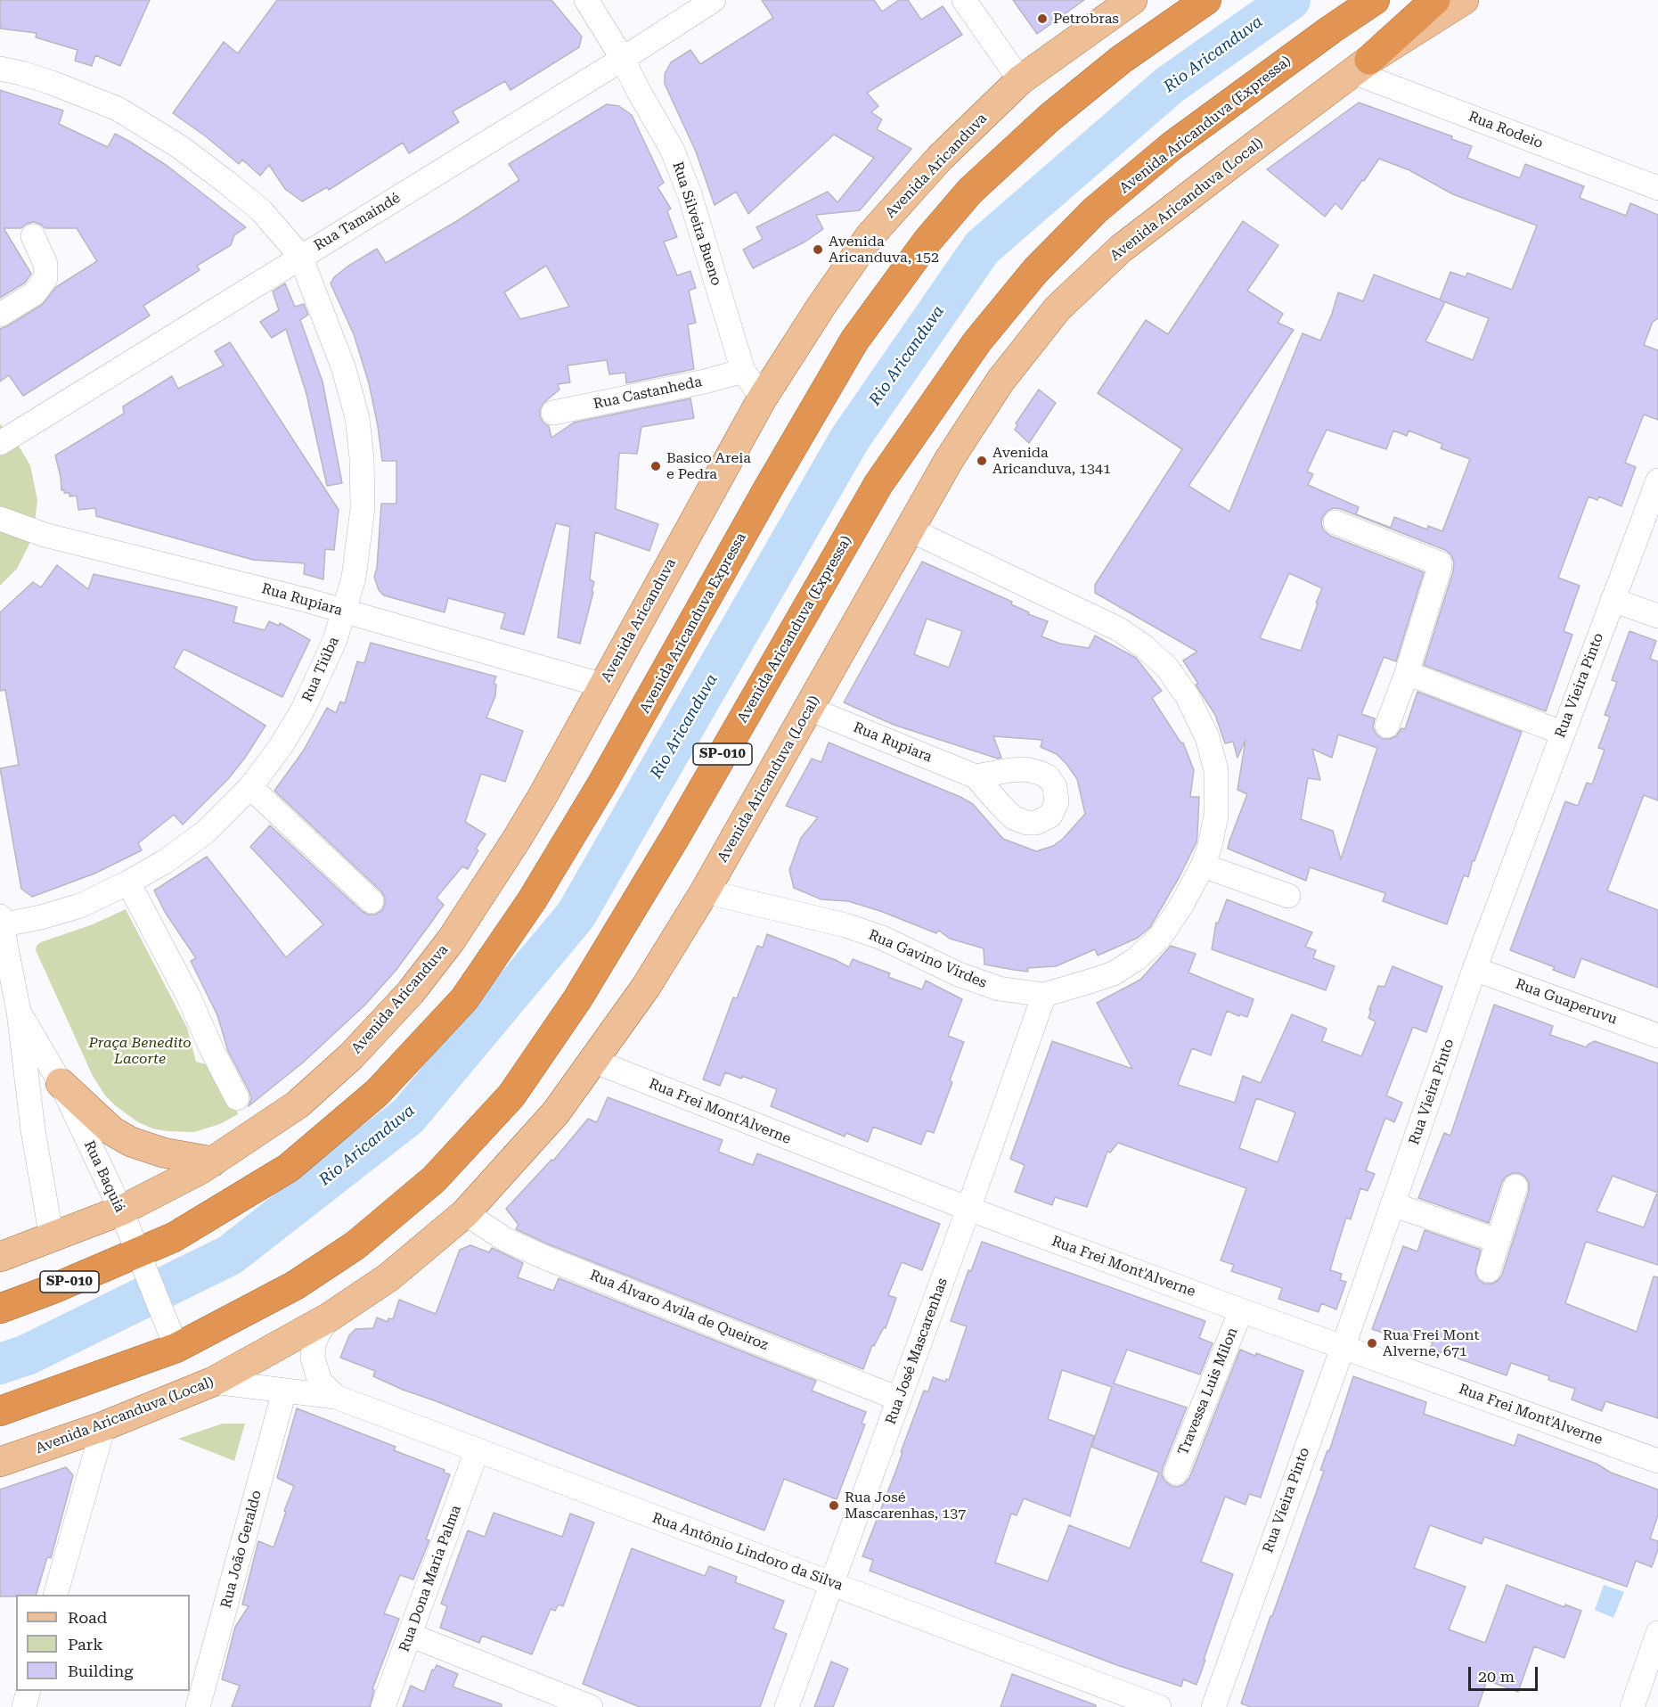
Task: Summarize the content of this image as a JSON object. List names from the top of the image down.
{
  "streets": {
    "highway": ["Avenida Aricanduva (Expressa)", "Avenida Aricanduva Expressa", "SP-010"],
    "main road": ["Avenida Aricanduva", "Avenida Aricanduva (Local)"],
    "street": [
      "Rua Rodeio",
      "Rua Tamaindé",
      "Rua Silveira Bueno",
      "Rua Castanheda",
      "Rua Rupiara",
      "Rua Tiúba",
      "Rua Vieira Pinto",
      "Rua Gavino Virdes",
      "Rua Guaperuvu",
      "Rua Frei Mont'Alverne",
      "Rua Baquiá",
      "Rua Álvaro Avila de Queiroz",
      "Rua José Mascarenhas",
      "Travessa Luis Milon",
      "Rua João Geraldo",
      "Rua Antônio Lindoro da Silva",
      "Rua Dona Maria Palma"
    ]
  },
  "crossings": [
    ["Avenida Aricanduva (Expressa)", "Rua Baquiá"],
    ["Rua Rodeio", "Avenida Aricanduva (Local)"],
    ["Avenida Aricanduva", "Rua Silveira Bueno"],
    ["Avenida Aricanduva", "Rua Rupiara"],
    ["Avenida Aricanduva", "Rua Baquiá"],
    ["Avenida Aricanduva (Local)", "Rua Rupiara"],
    ["Avenida Aricanduva (Local)", "Rua Gavino Virdes"],
    ["Avenida Aricanduva (Local)", "Rua Frei Mont'Alverne"],
    ["Avenida Aricanduva (Local)", "Rua Álvaro Avila de Queiroz"],
    ["Avenida Aricanduva (Local)", "Rua Antônio Lindoro da Silva"],
    ["Rua Tamaindé", "Rua Silveira Bueno"],
    ["Rua Tamaindé", "Rua Tiúba"],
    ["Rua Silveira Bueno", "Rua Castanheda"],
    ["Rua Rupiara", "Rua Tiúba"],
    ["Avenida Aricanduva Expressa", "SP-010"],
    ["Avenida Aricanduva Expressa", "Rua Baquiá"],
    ["Rua Tiúba", "Rua Baquiá"],
    ["Rua Vieira Pinto", "Rua Guaperuvu"],
    ["Rua Vieira Pinto", "Rua Frei Mont'Alverne"],
    ["SP-010", "Rua Baquiá"],
    ["Rua Gavino Virdes", "Rua José Mascarenhas"],
    ["Rua Frei Mont'Alverne", "Rua José Mascarenhas"],
    ["Rua Frei Mont'Alverne", "Travessa Luis Milon"],
    ["Rua Álvaro Avila de Queiroz", "Rua José Mascarenhas"],
    ["Rua José Mascarenhas", "Rua Antônio Lindoro da Silva"],
    ["Rua João Geraldo", "Rua Antônio Lindoro da Silva"],
    ["Rua Antônio Lindoro da Silva", "Rua Dona Maria Palma"]
  ],
  "water": ["Rio Aricanduva"],
  "parks": ["Praça Benedito Lacorte"],
  "places": [
    "Petrobras",
    "Avenida Aricanduva, 152",
    "Avenida Aricanduva, 1341",
    "Basico Areia e Pedra",
    "Rua Frei Mont Alverne, 671",
    "Rua José Mascarenhas, 137"
  ],
  "legend": ["Road", "Park", "Building"],
  "scale_bar": "20 m"
}
